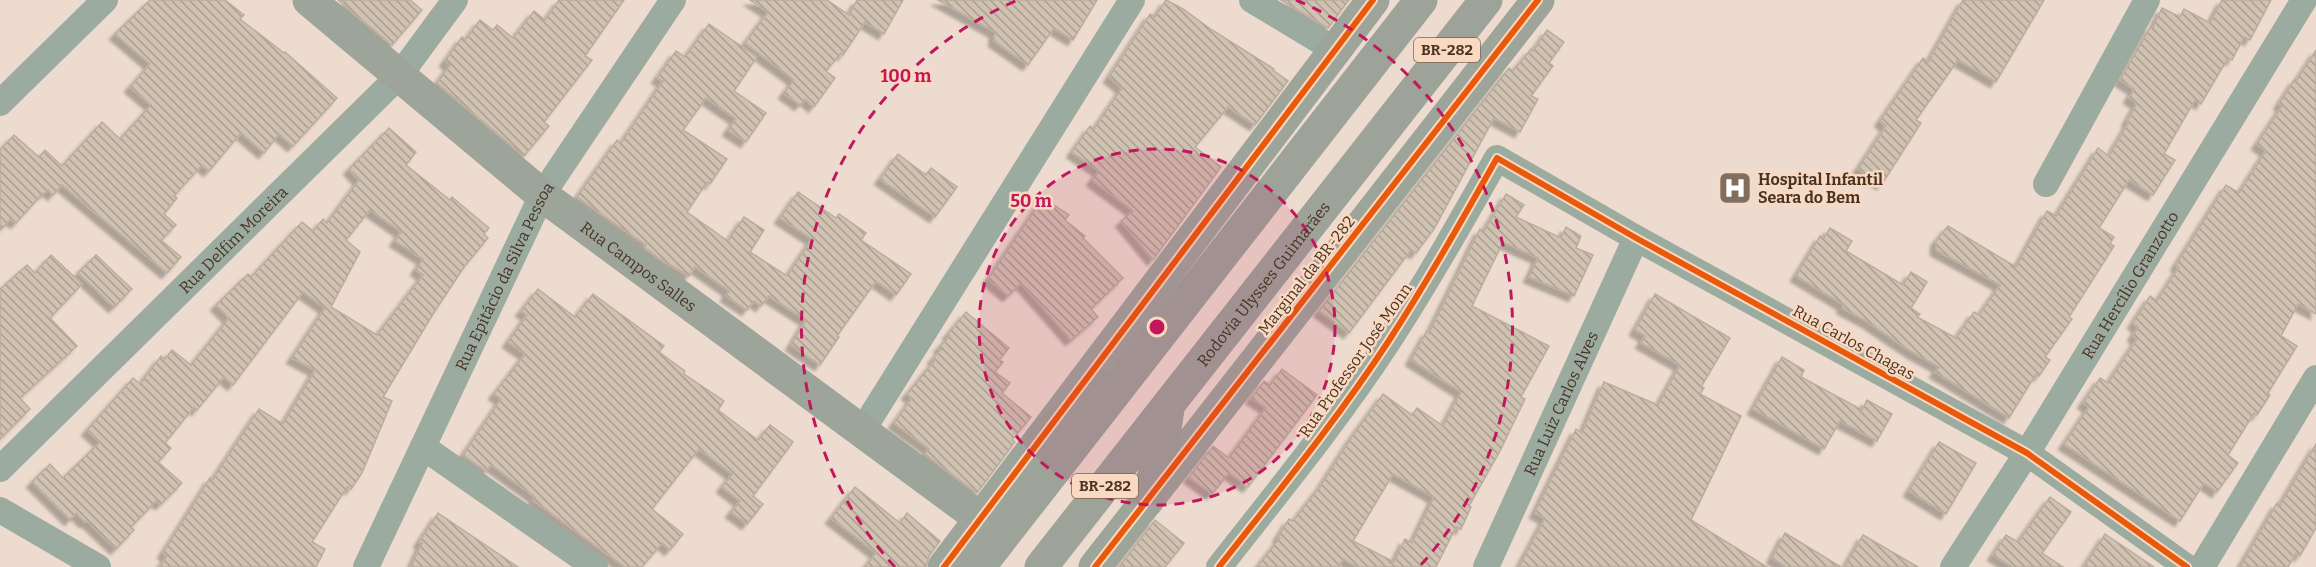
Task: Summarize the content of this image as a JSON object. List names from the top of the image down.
{
  "streets": {
    "highway": ["BR-282", "Rodovia Ulysses Guimarães"],
    "main road": ["Rua Campos Salles", "Marginal da BR-282"],
    "street": [
      "Rua Delfim Moreira",
      "Rua Epitácio da Silva Pessoa",
      "Rua Hercílio Granzotto",
      "Rua Carlos Chagas",
      "Rua Professor José Monn",
      "Rua Luiz Carlos Alves"
    ]
  },
  "crossings": [
    ["Rua Delfim Moreira", "Rua Campos Salles"],
    ["Rua Campos Salles", "Rua Epitácio da Silva Pessoa"],
    ["Rua Hercílio Granzotto", "Rua Carlos Chagas"],
    ["Rua Carlos Chagas", "Rua Professor José Monn"],
    ["Rua Carlos Chagas", "Rua Luiz Carlos Alves"]
  ],
  "places": {
    "hospital": ["Hospital Infantil Seara do Bem"]
  },
  "rings": ["100 m", "50 m"]
}
